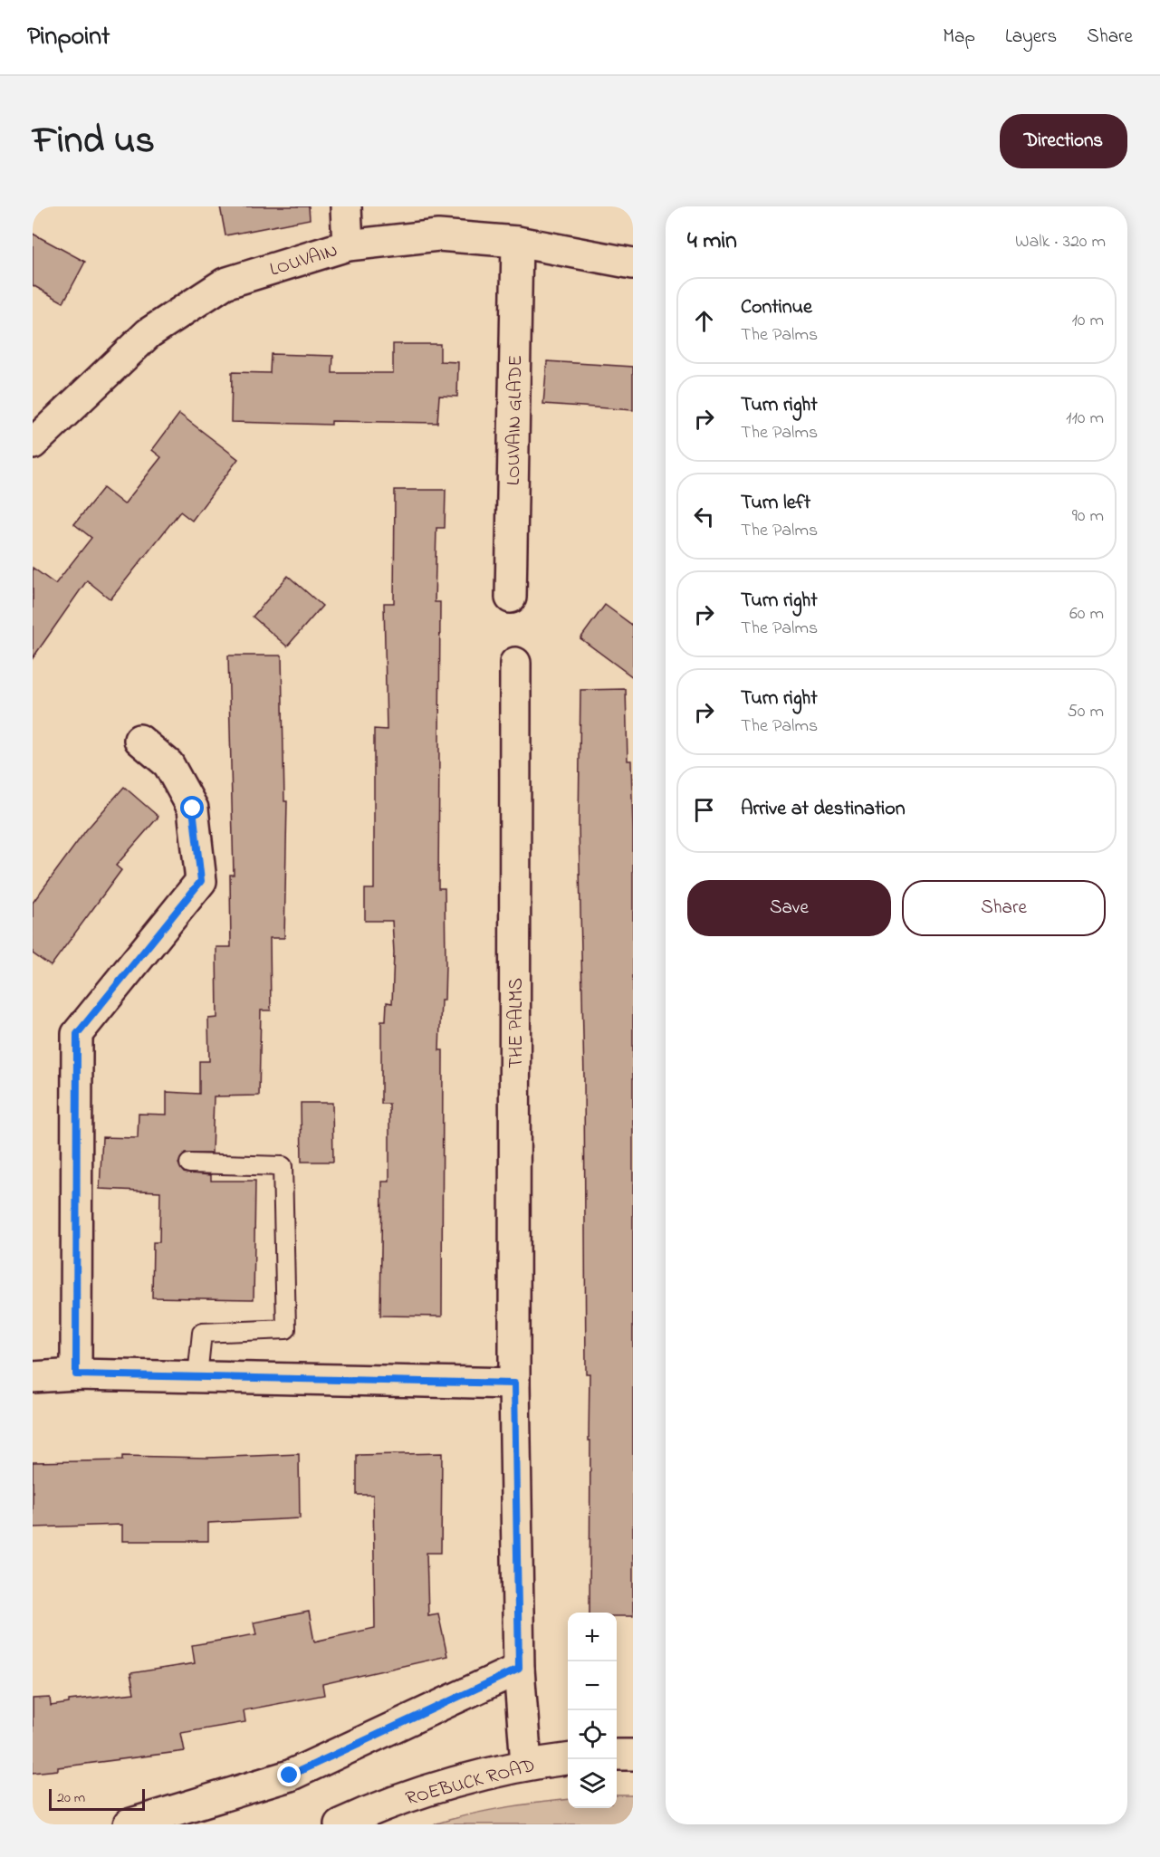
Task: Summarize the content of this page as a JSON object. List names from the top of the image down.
{
  "streets": {
    "street": [
      "LOUVAIN",
      "LOUVAIN GLADE",
      "THE PALMS",
      "ROEBUCK ROAD"
    ]
  },
  "crossings": [
    ["LOUVAIN", "LOUVAIN GLADE"],
    ["THE PALMS", "ROEBUCK ROAD"]
  ],
  "scale_bar": "20 m",
  "page": {
    "header": "Pinpoint",
    "nav": ["Map", "Layers", "Share"],
    "title": "Find us",
    "buttons": [
      "Directions",
      ["Save", "Share"]
    ],
    "heading": ["4 min", "Walk · 320 m"],
    "list": [
      ["Continue", "The Palms", "10 m"],
      ["Turn right", "The Palms", "110 m"],
      ["Turn left", "The Palms", "90 m"],
      ["Turn right", "The Palms", "60 m"],
      ["Turn right", "The Palms", "50 m"],
      "Arrive at destination"
    ],
    "map_buttons": ["+", "−"],
    "scale": "20 m"
  }
}
